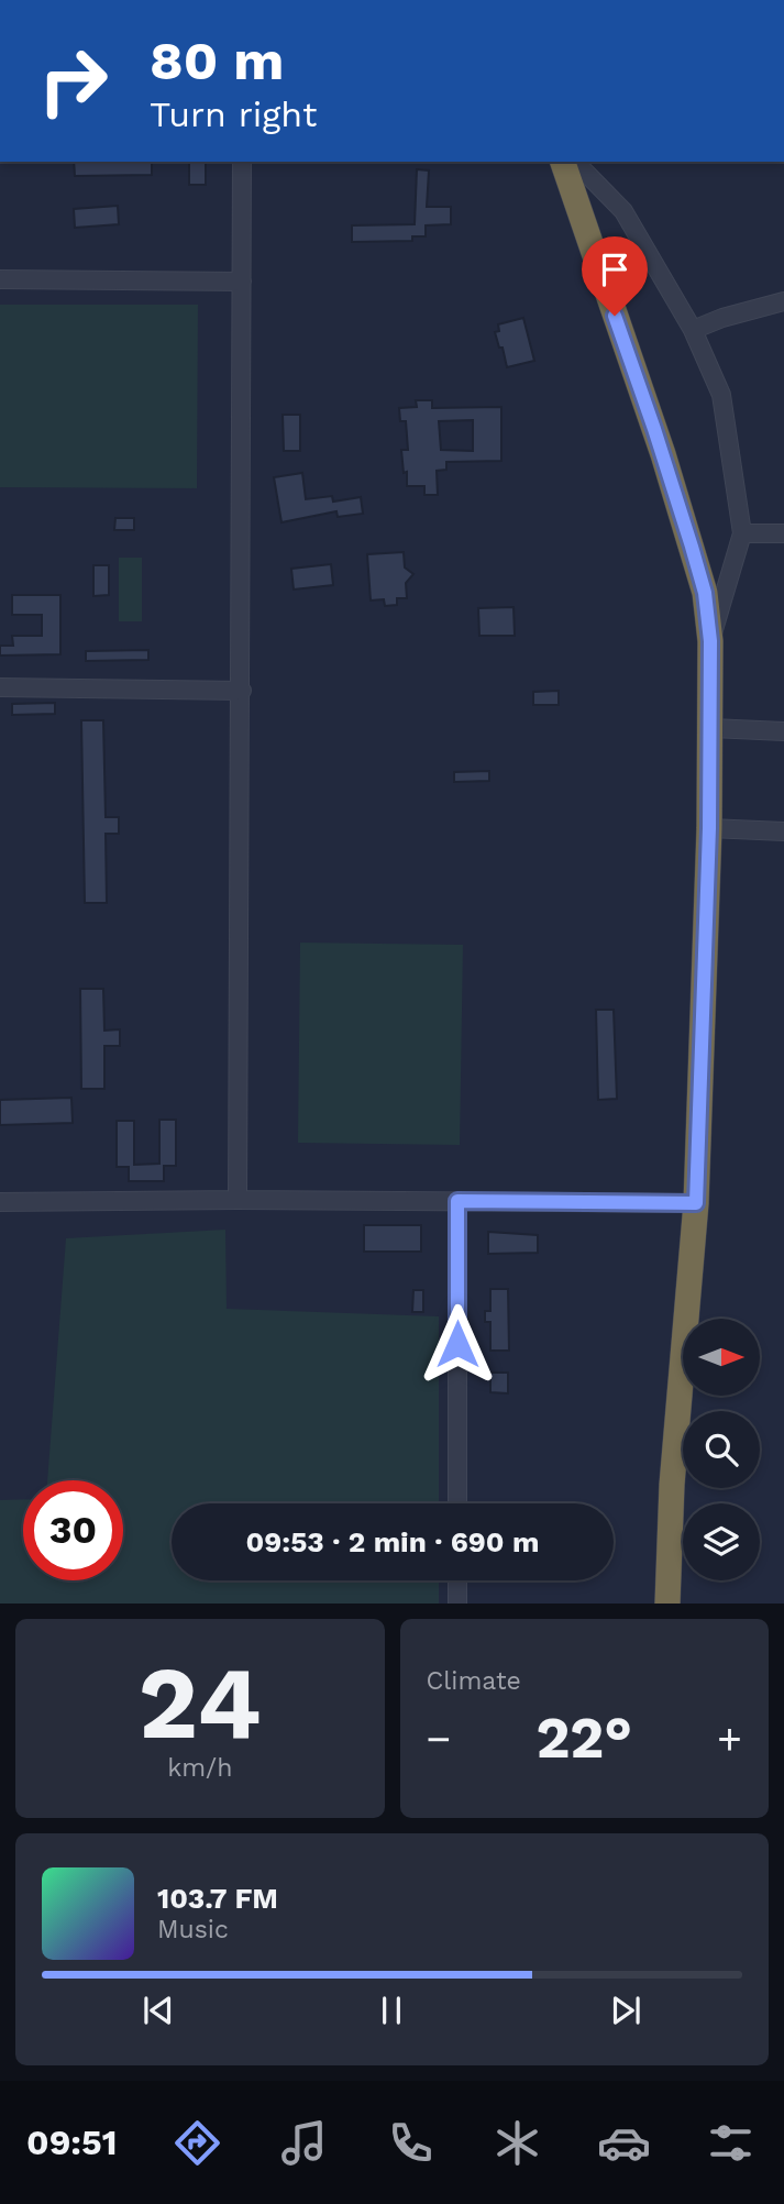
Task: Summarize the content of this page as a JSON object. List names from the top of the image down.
{
  "north": "right",
  "page": {
    "turn": ["80 m", "Turn right"],
    "limit": "30",
    "trip": "09:53 · 2 min · 690 m",
    "tile": [
      ["24", "km/h"],
      "Climate"
    ],
    "heat": ["−", "22°", "+"],
    "song": ["103.7 FM", "Music"],
    "tabs": "09:51"
  }
}
